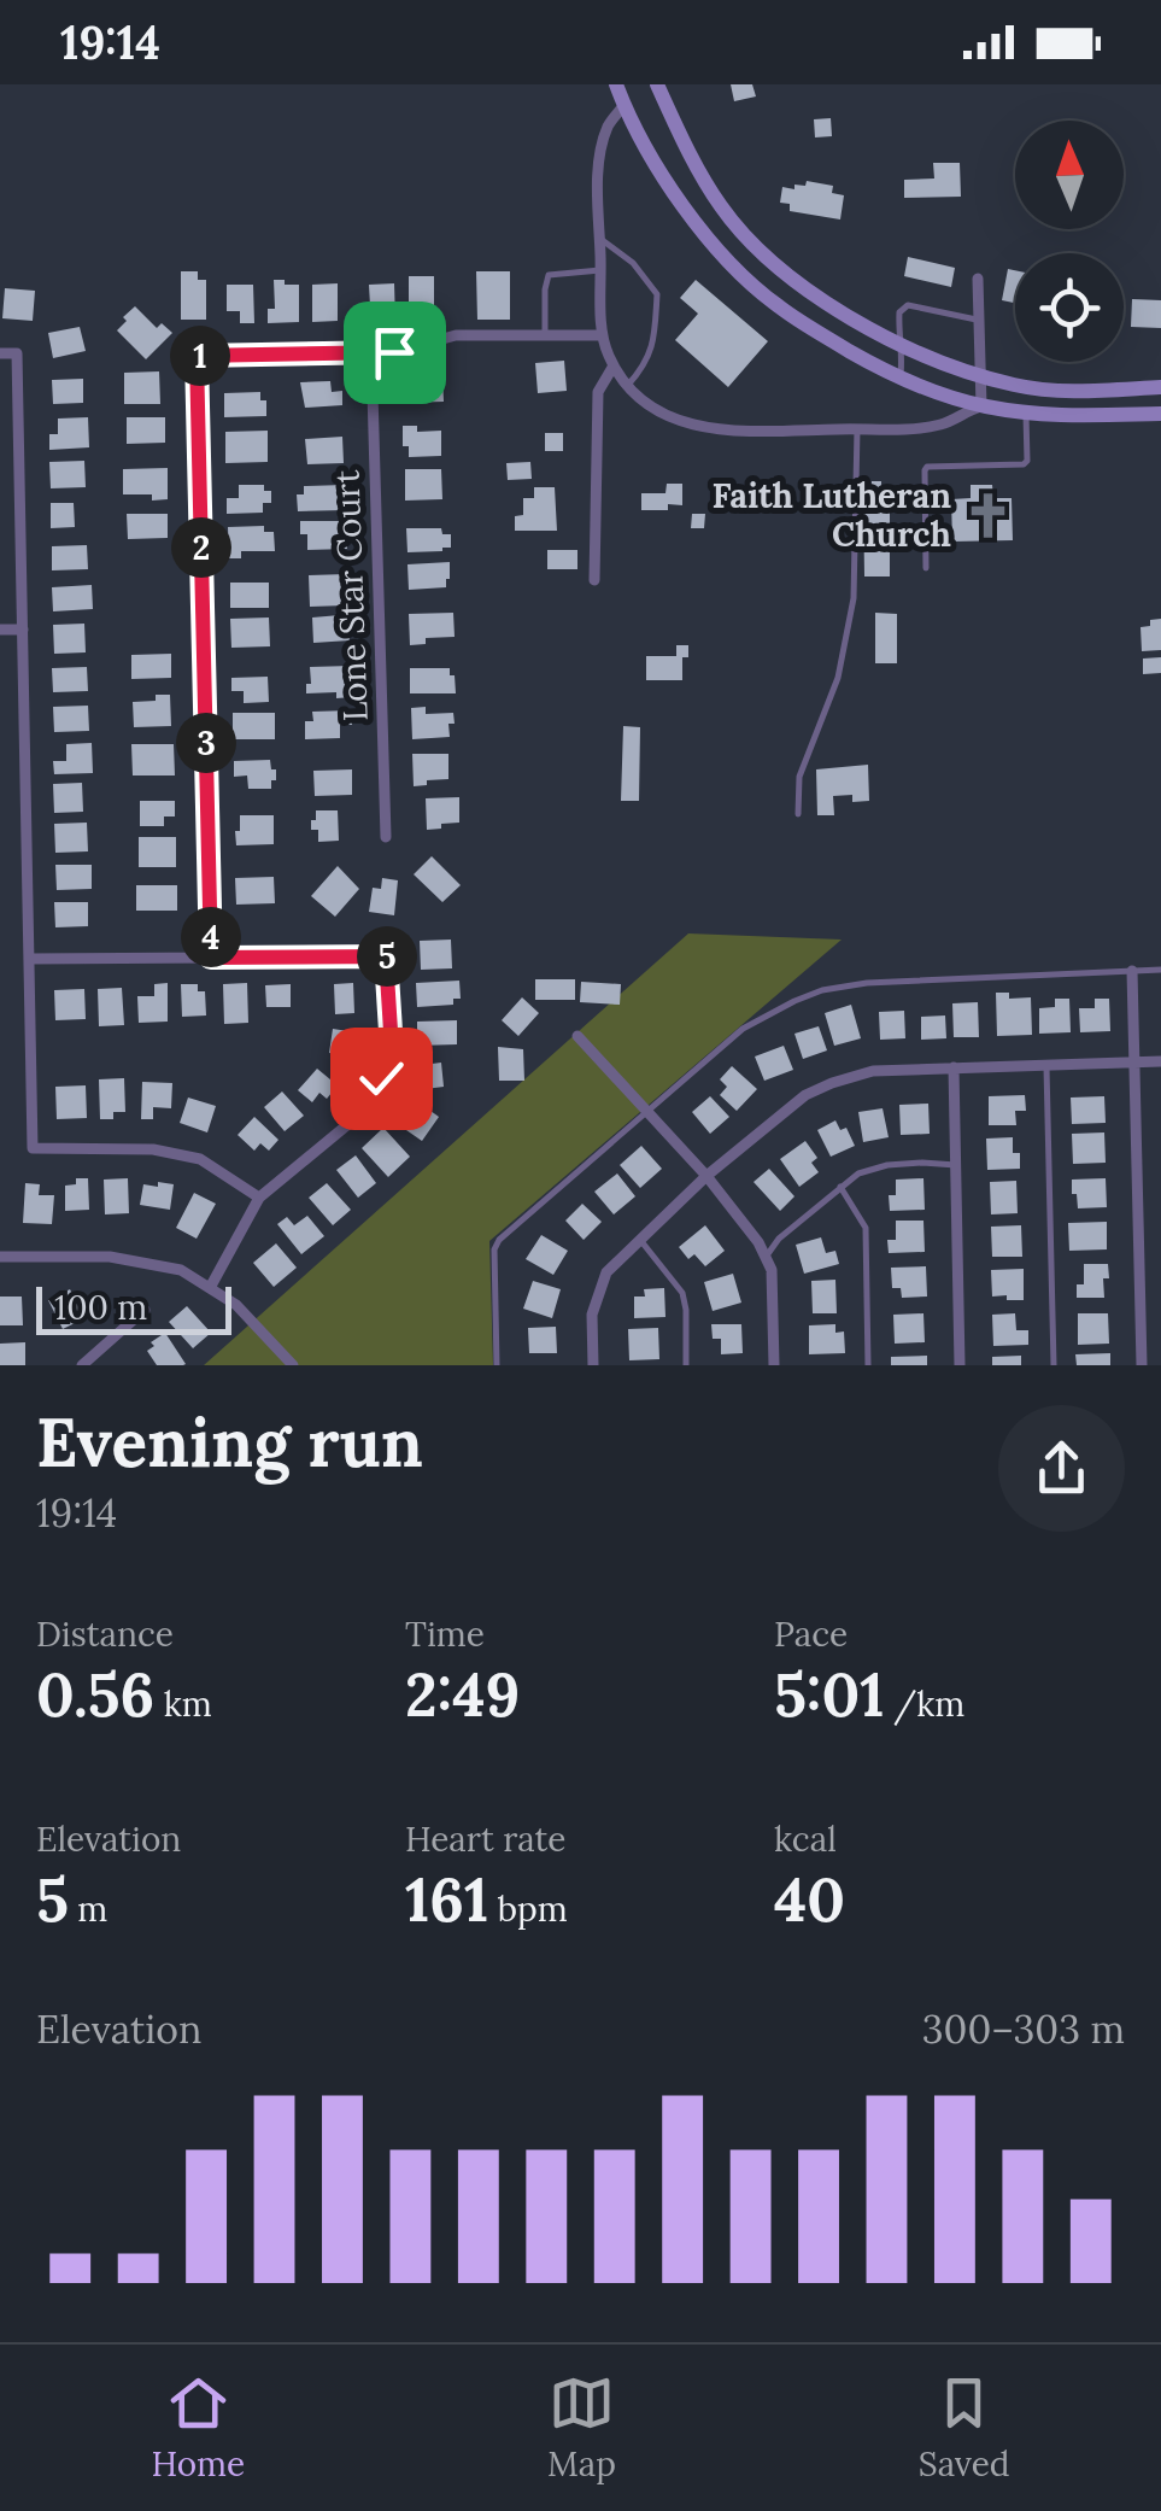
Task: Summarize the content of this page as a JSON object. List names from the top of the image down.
{
  "streets": {
    "street": ["Lone Star Court"]
  },
  "places": {
    "church": ["Faith Lutheran Church"]
  },
  "scale_bar": "100 m",
  "north": "top",
  "page": {
    "status": "19:14",
    "pins": [
      "1",
      "2",
      "3",
      "4",
      "5"
    ],
    "scale": "100 m",
    "heading": ["Evening run", "19:14"],
    "stats": [
      ["Distance", "0.56 km"],
      ["Time", "2:49"],
      ["Pace", "5:01 /km"],
      ["Elevation", "5 m"],
      ["Heart rate", "161 bpm"],
      ["kcal", "40"]
    ],
    "chart": ["Elevation", "300–303 m"],
    "tabs": ["Home", "Map", "Saved"]
  }
}
